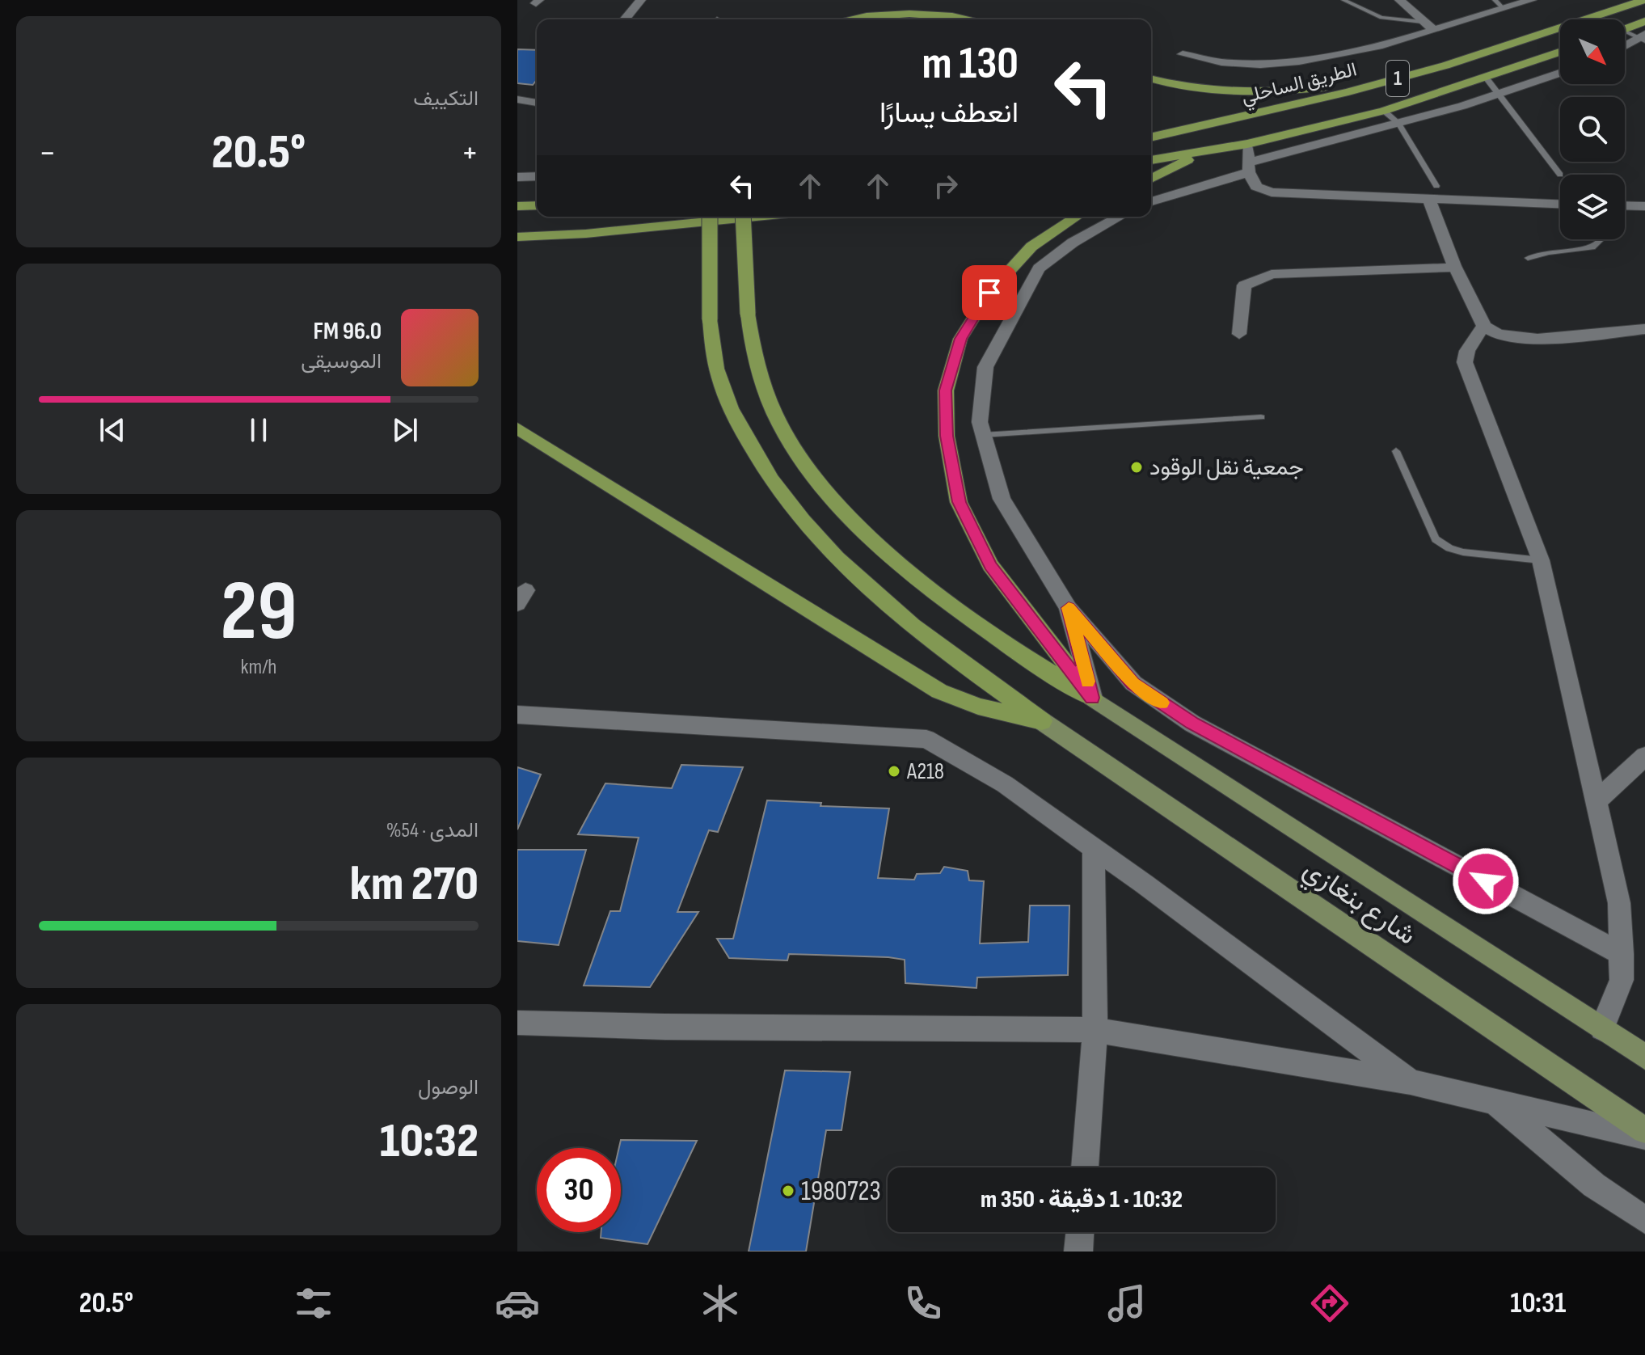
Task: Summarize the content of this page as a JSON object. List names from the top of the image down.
{
  "streets": {
    "highway": ["1", "الطريق الساحلي"],
    "main road": ["شارع بنغازي"]
  },
  "places": ["جمعية نقل الوقود", "A218", "1980723"],
  "north": "bottom right",
  "page": {
    "tile": [
      "التكييف",
      ["29", "km/h"],
      ["المدى · 54%", "270 km"],
      ["الوصول", "10:32"]
    ],
    "turn": ["130 m", "انعطف يسارًا"],
    "heat": ["−", "20.5°", "+"],
    "song": ["96.0 FM", "الموسيقى"],
    "limit": "30",
    "trip": "10:32 · 1 دقيقة · 350 m",
    "tabs": ["10:31", "20.5°"]
  }
}
